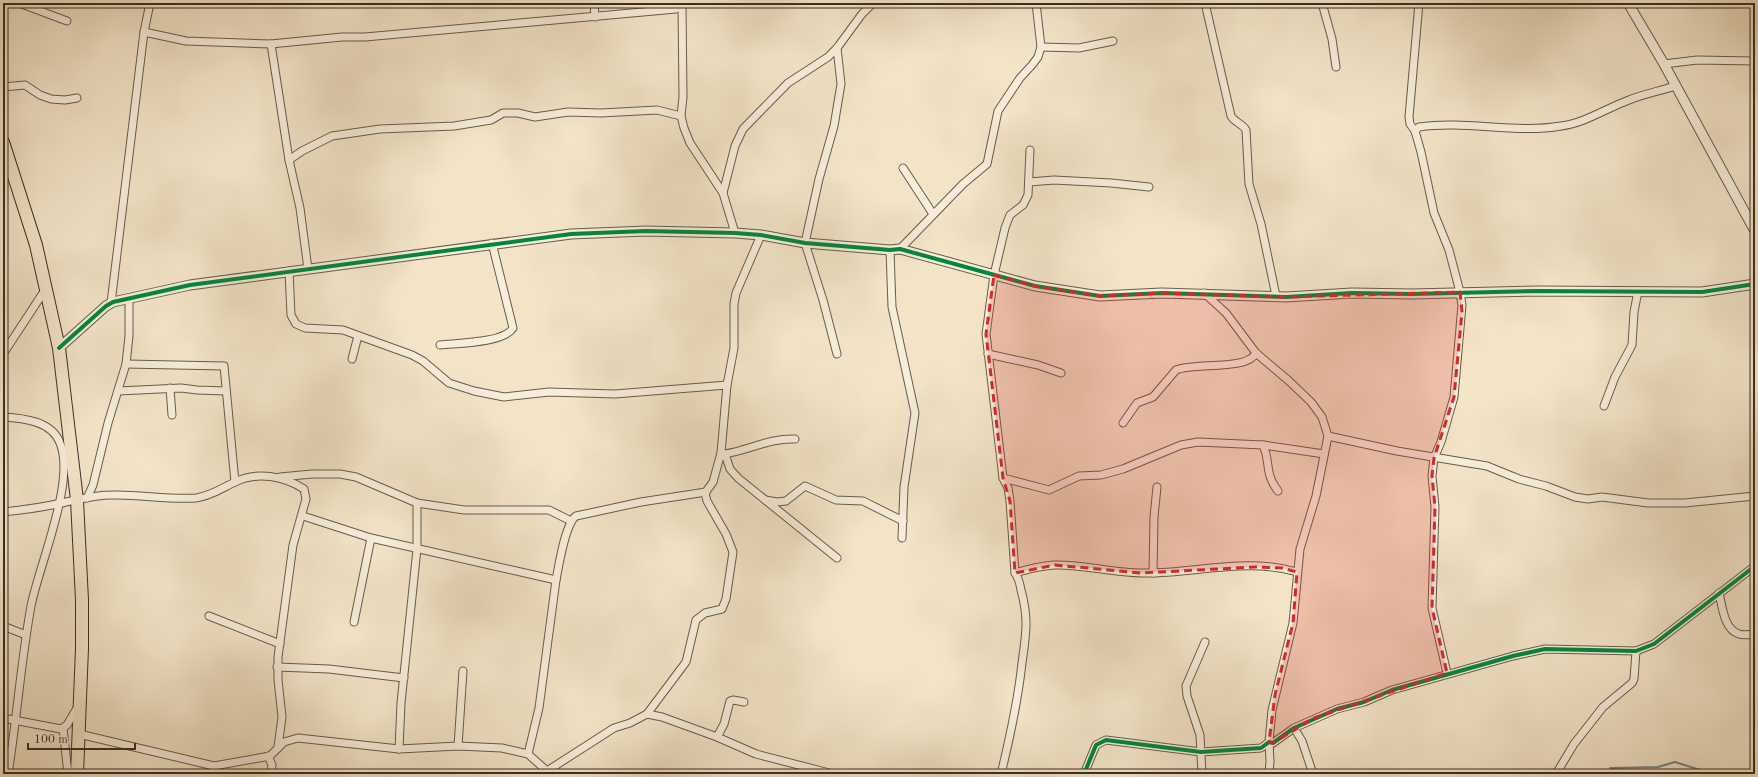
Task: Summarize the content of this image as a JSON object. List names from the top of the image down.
{
  "scale_bar": "100 m"
}
